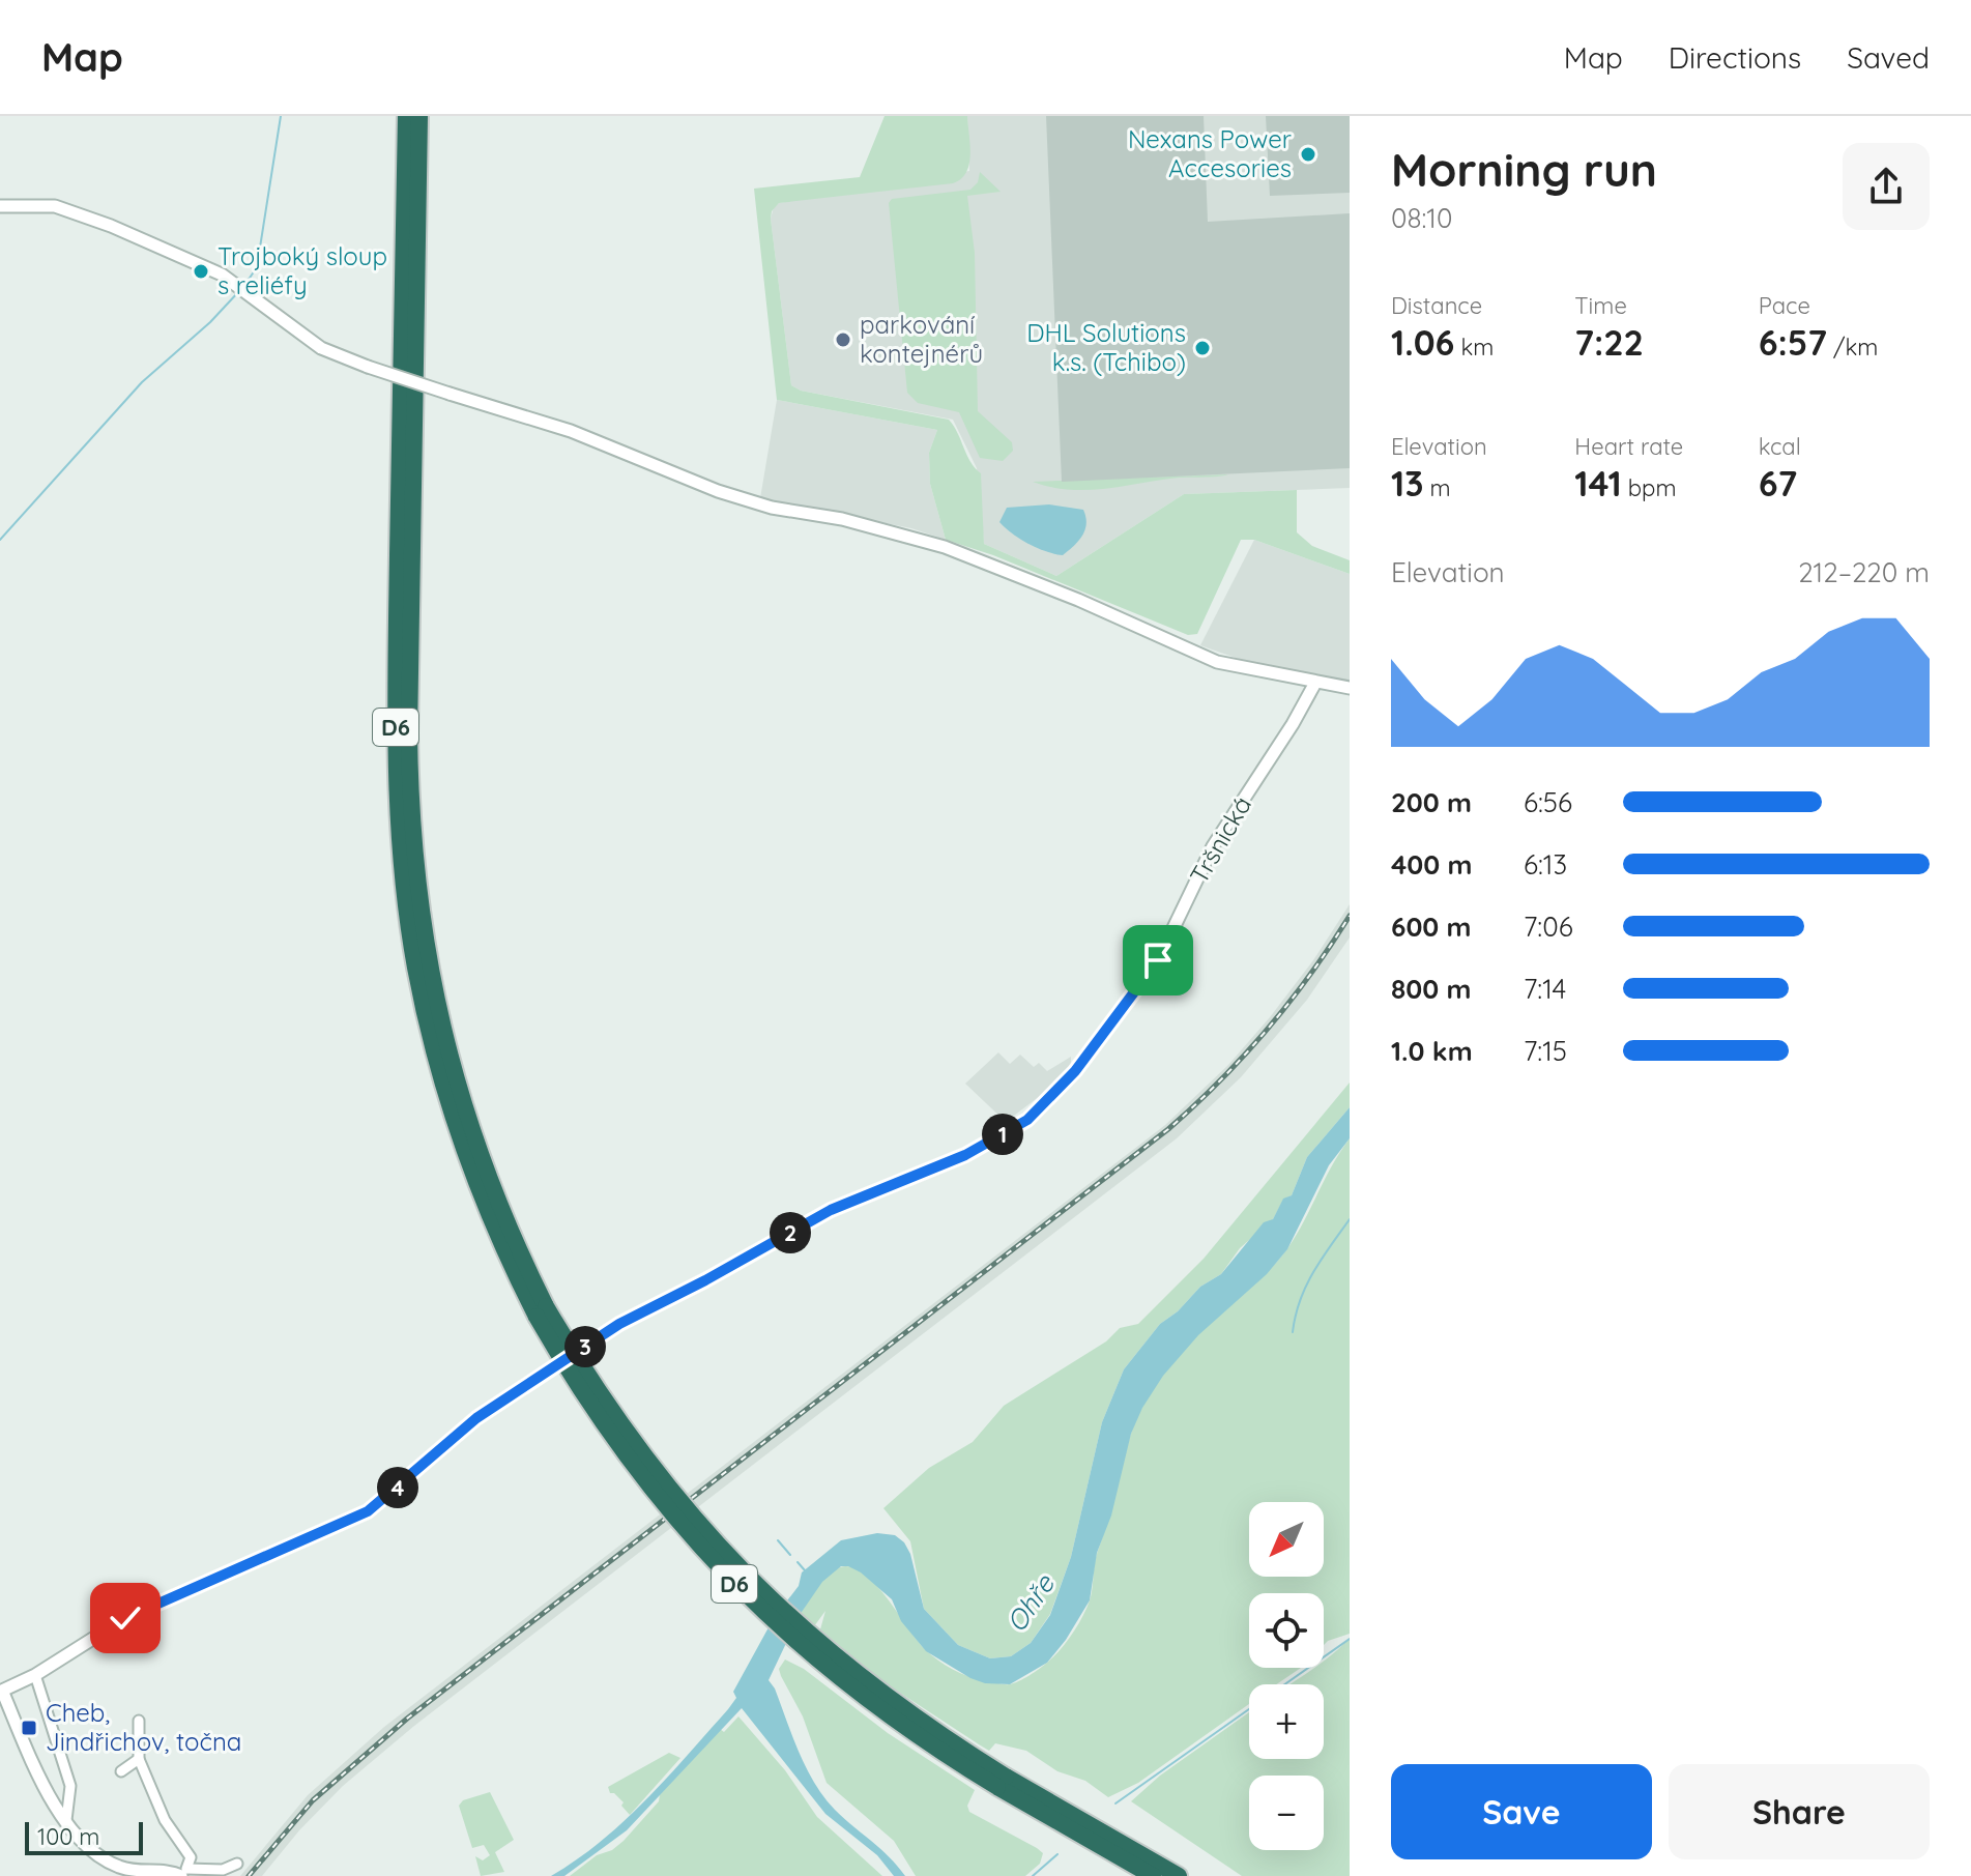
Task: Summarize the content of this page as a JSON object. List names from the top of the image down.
{
  "streets": {
    "highway": ["D6"],
    "street": ["Tršnická"]
  },
  "water": ["Ohře"],
  "places": {
    "other": [
      "Nexans Power Accesories",
      "Trojboký sloup s reliéfy",
      "parkování kontejnérů",
      "DHL Solutions k.s. (Tchibo)"
    ],
    "transit": ["Cheb, Jindřichov, točna"]
  },
  "scale_bar": "100 m",
  "north": "bottom left",
  "page": {
    "header": "Map",
    "nav": ["Map", "Directions", "Saved"],
    "heading": ["Morning run", "08:10"],
    "stats": [
      ["Distance", "1.06 km"],
      ["Time", "7:22"],
      ["Pace", "6:57 /km"],
      ["Elevation", "13 m"],
      ["Heart rate", "141 bpm"],
      ["kcal", "67"]
    ],
    "chart": ["Elevation", "212–220 m"],
    "list": [
      {
        "name": "200 m",
        "note": "6:56"
      },
      {
        "name": "400 m",
        "note": "6:13"
      },
      {
        "name": "600 m",
        "note": "7:06"
      },
      {
        "name": "800 m",
        "note": "7:14"
      },
      {
        "name": "1.0 km",
        "note": "7:15"
      }
    ],
    "pins": [
      "1",
      "2",
      "3",
      "4"
    ],
    "map_buttons": ["+", "−"],
    "buttons": ["Save", "Share"],
    "scale": "100 m"
  }
}
